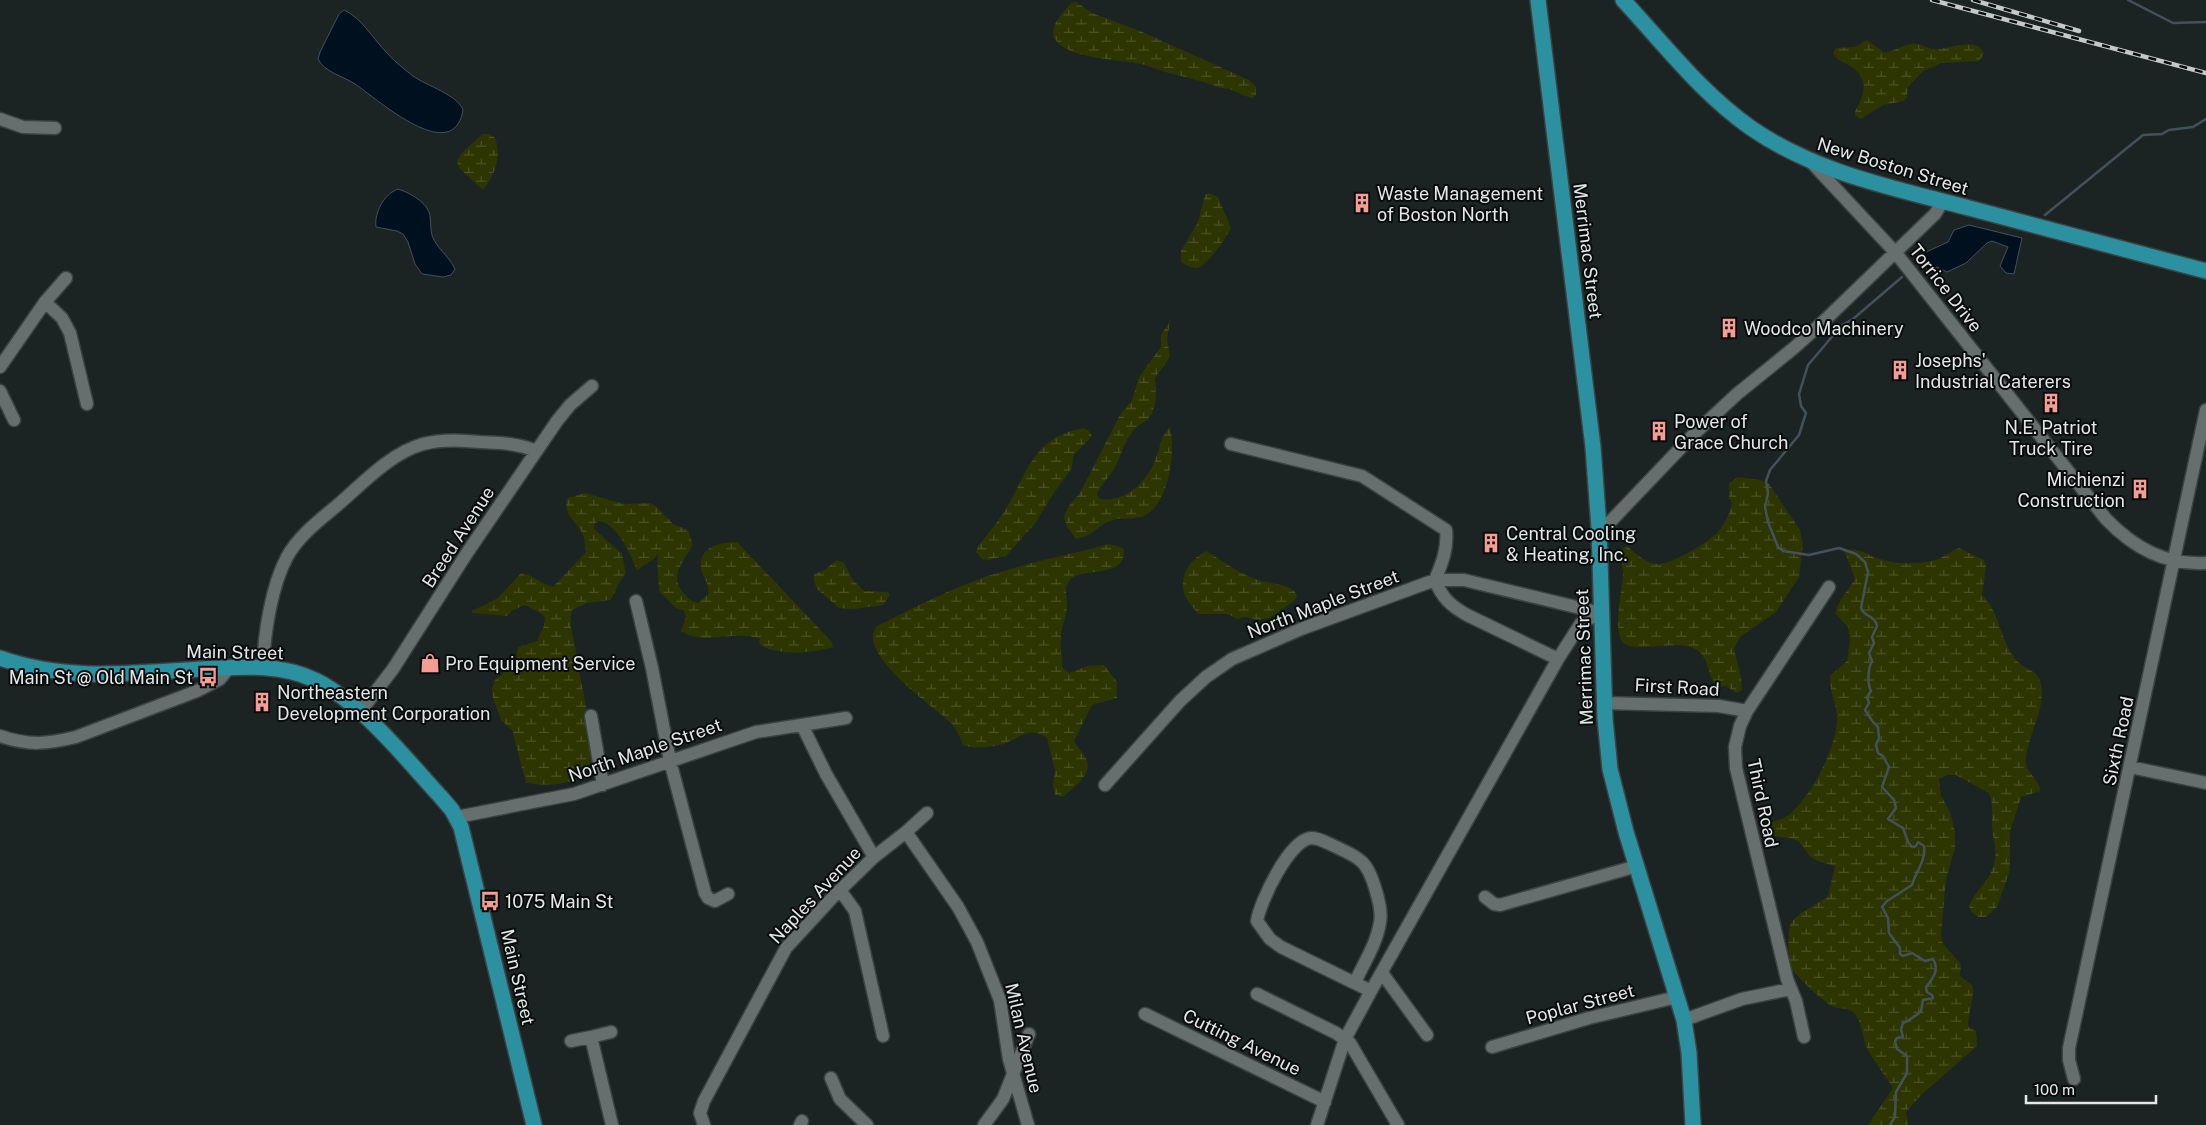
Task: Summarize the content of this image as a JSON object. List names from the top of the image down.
{
  "streets": {
    "main road": ["New Boston Street", "Merrimac Street", "Main Street"],
    "street": [
      "Torrice Drive",
      "Breed Avenue",
      "North Maple Street",
      "First Road",
      "Sixth Road",
      "Third Road",
      "Naples Avenue",
      "Poplar Street",
      "Milan Avenue",
      "Cutting Avenue"
    ]
  },
  "crossings": [
    ["New Boston Street", "Torrice Drive"],
    ["Merrimac Street", "North Maple Street"],
    ["Merrimac Street", "First Road"],
    ["Merrimac Street", "Poplar Street"],
    ["Torrice Drive", "Sixth Road"],
    ["Breed Avenue", "Main Street"],
    ["North Maple Street", "Main Street"],
    ["First Road", "Third Road"],
    ["Naples Avenue", "Milan Avenue"]
  ],
  "places": {
    "building": [
      "Waste Management of Boston North",
      "Woodco Machinery",
      "Josephs' Industrial Caterers",
      "N.E. Patriot Truck Tire",
      "Power of Grace Church",
      "Michienzi Construction",
      "Central Cooling & Heating, Inc.",
      "Northeastern Development Corporation"
    ],
    "shop": ["Pro Equipment Service"],
    "bus stop": ["Main St @ Old Main St", "1075 Main St"]
  },
  "scale_bar": "100 m"
}
